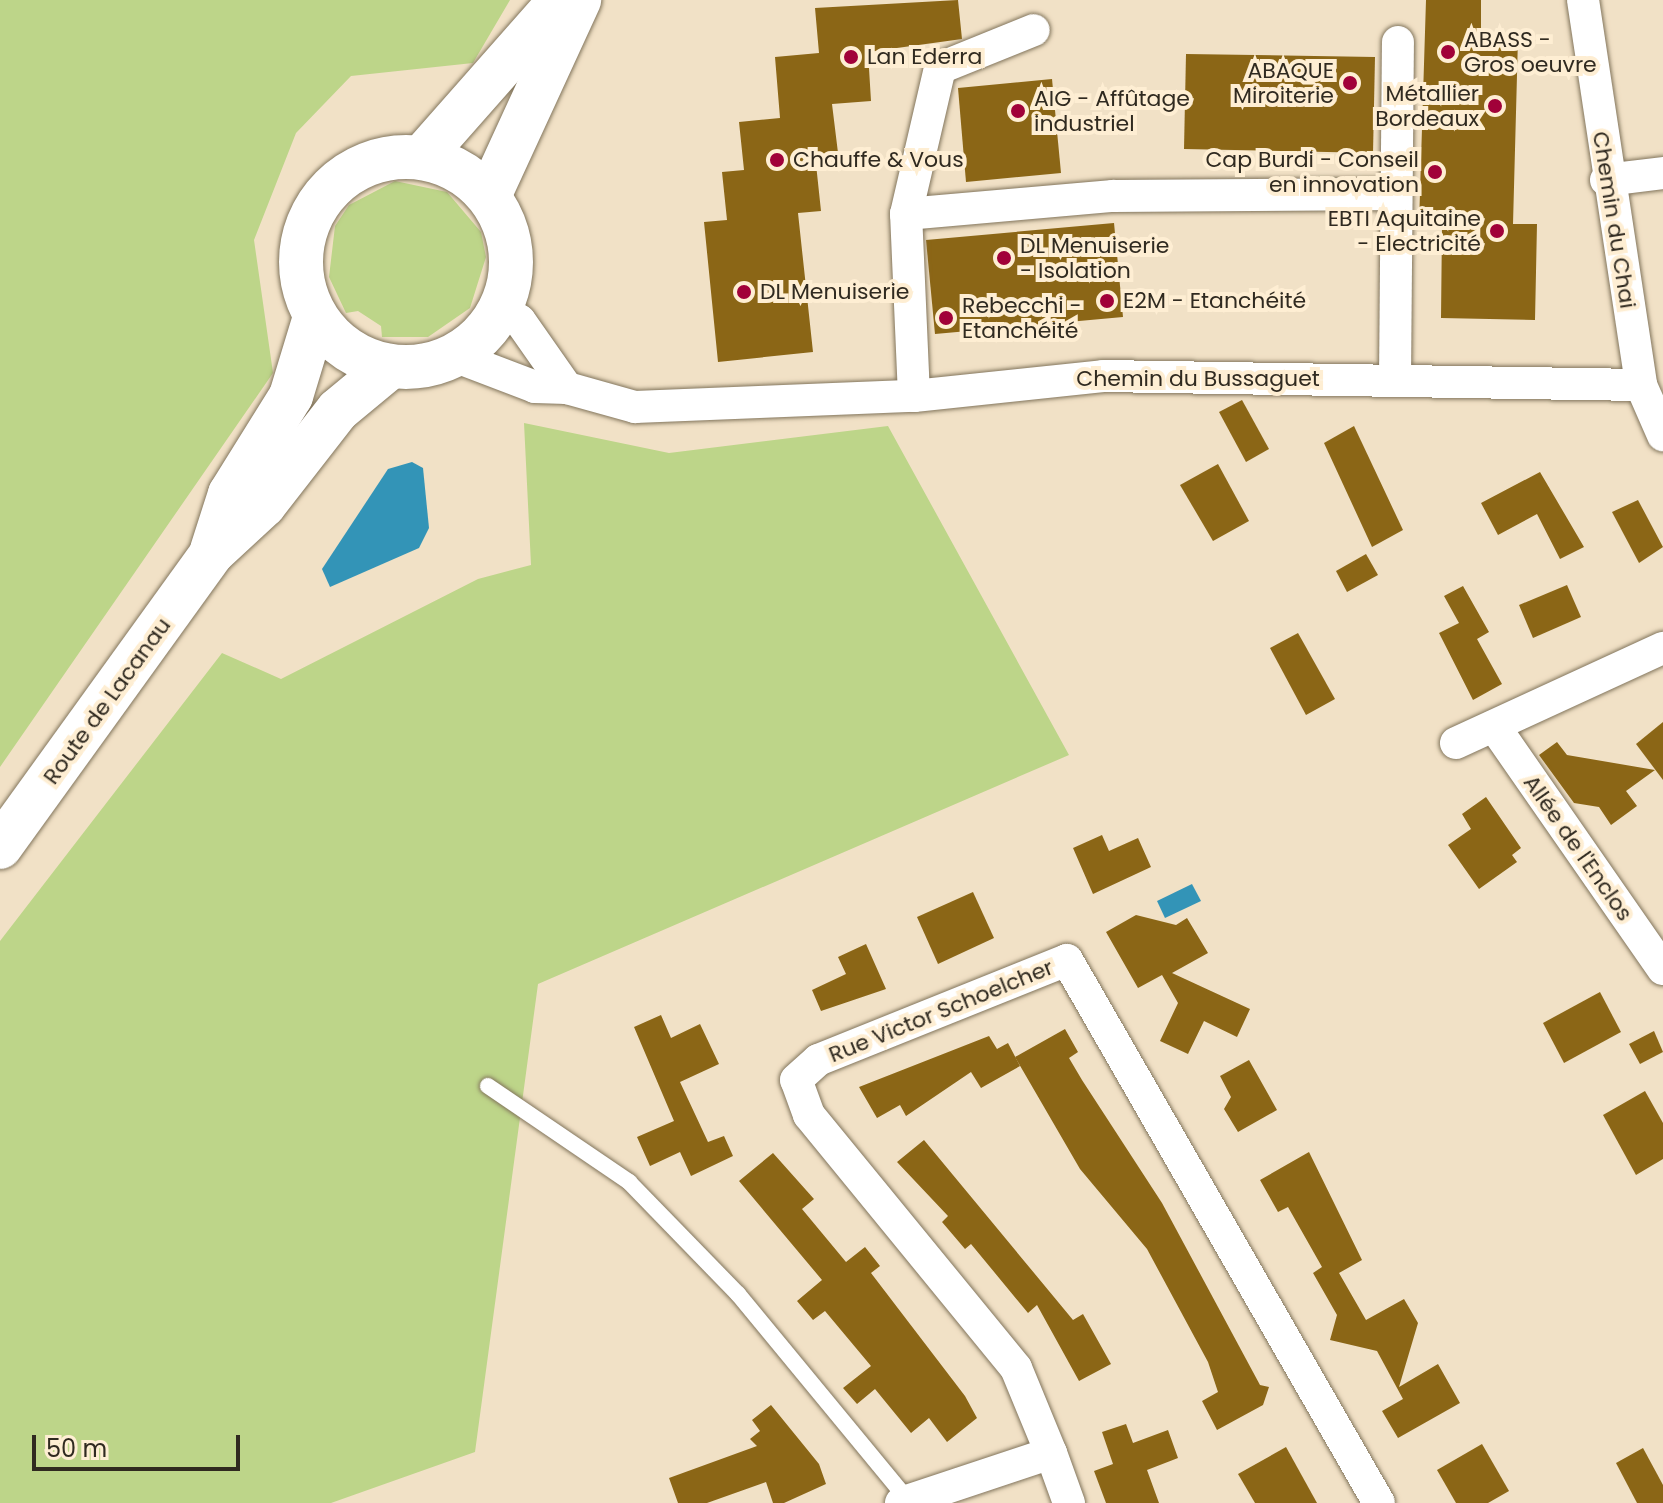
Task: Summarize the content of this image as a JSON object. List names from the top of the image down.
{
  "streets": {
    "main road": ["Route de Lacanau"],
    "street": [
      "Chemin du Chai",
      "Chemin du Bussaguet",
      "Allée de l'Enclos",
      "Rue Victor Schoelcher"
    ]
  },
  "crossings": [
    ["Chemin du Chai", "Chemin du Bussaguet"]
  ],
  "places": [
    "ABASS - Gros oeuvre",
    "Lan Ederra",
    "ABAQUE Miroiterie",
    "Métallier Bordeaux",
    "AIG - Affûtage industriel",
    "Chauffe & Vous",
    "Cap Burdi - Conseil en innovation",
    "EBTI Aquitaine - Electricité",
    "DL Menuiserie - Isolation",
    "DL Menuiserie",
    "E2M - Etanchéité",
    "Rebecchi - Etanchéité"
  ],
  "scale_bar": "50 m"
}
